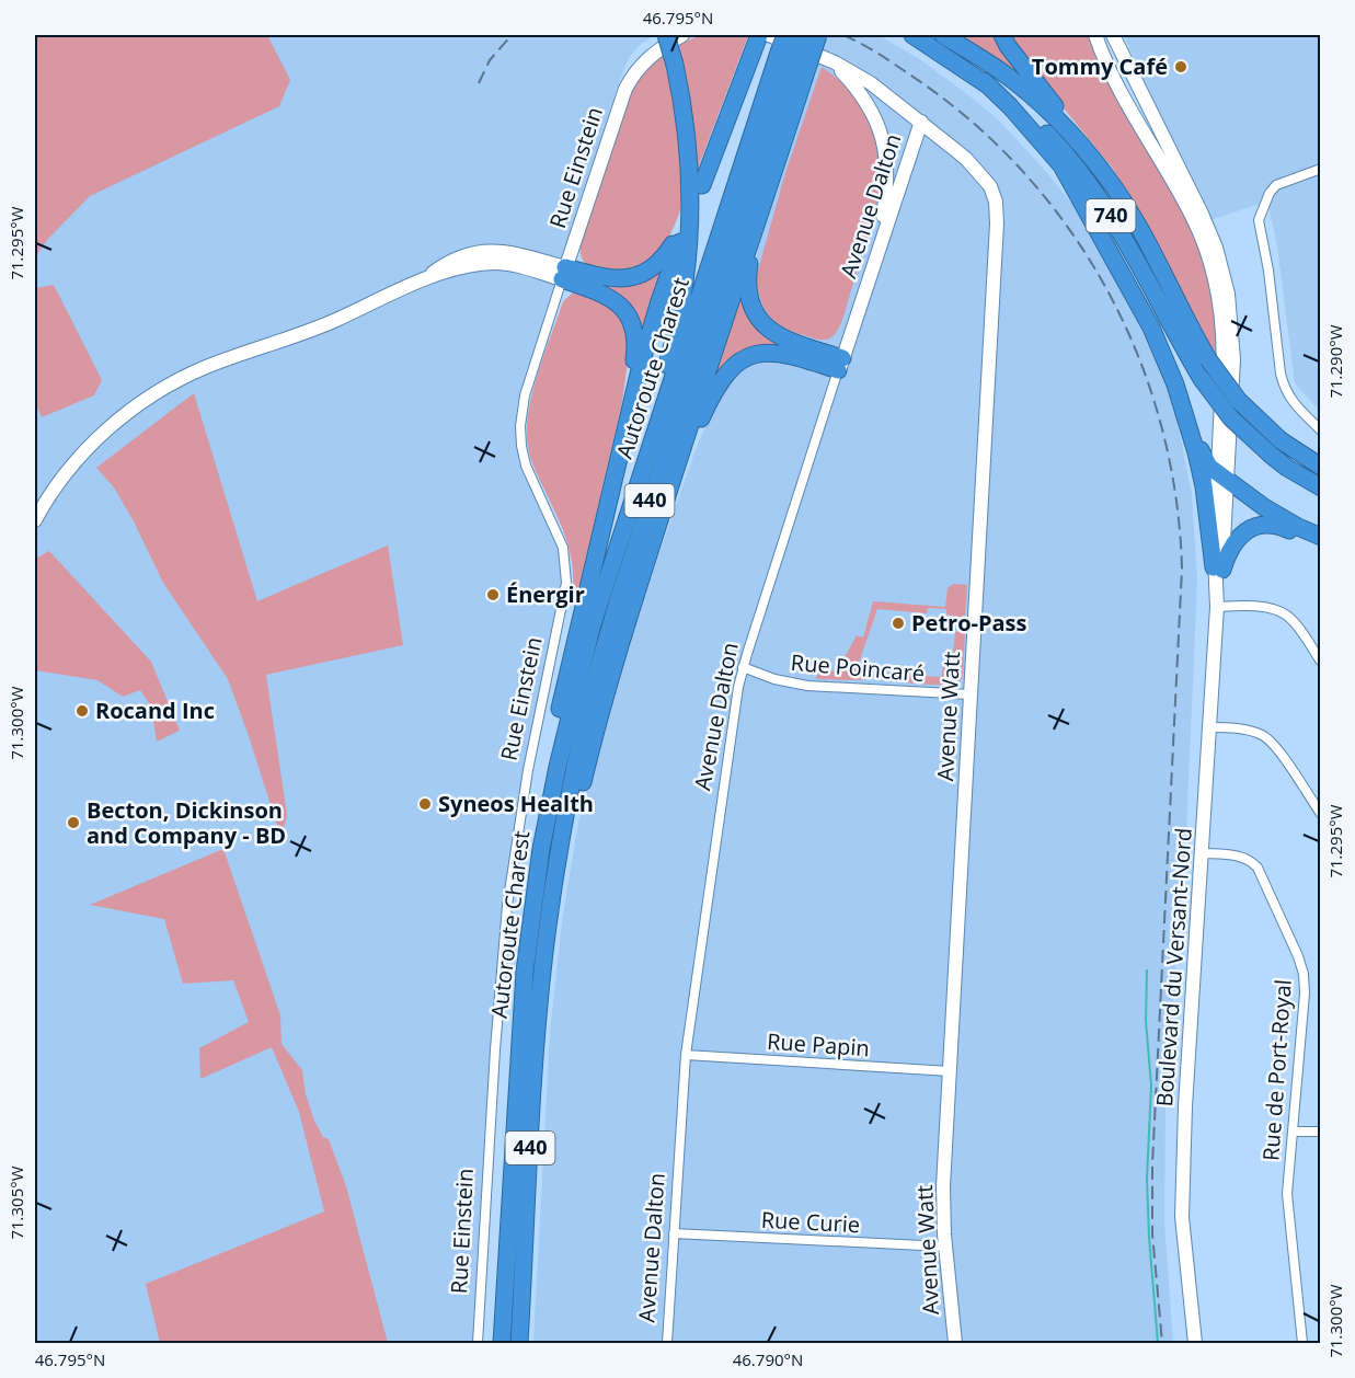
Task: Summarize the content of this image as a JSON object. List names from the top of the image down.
{
  "streets": {
    "highway": ["740", "Autoroute Charest", "440"],
    "street": [
      "Rue Einstein",
      "Avenue Dalton",
      "Rue Poincaré",
      "Avenue Watt",
      "Boulevard du Versant-Nord",
      "Rue Papin",
      "Rue de Port-Royal",
      "Rue Curie"
    ]
  },
  "crossings": [
    ["Avenue Dalton", "Rue Poincaré"],
    ["Avenue Dalton", "Avenue Watt"],
    ["Avenue Dalton", "Rue Papin"],
    ["Avenue Dalton", "Rue Curie"],
    ["Rue Poincaré", "Avenue Watt"],
    ["Avenue Watt", "Rue Papin"],
    ["Avenue Watt", "Rue Curie"],
    ["Boulevard du Versant-Nord", "Rue de Port-Royal"]
  ],
  "places": [
    "Tommy Café",
    "Énergir",
    "Petro-Pass",
    "Rocand Inc",
    "Syneos Health",
    "Becton, Dickinson and Company - BD"
  ],
  "coordinates": [
    "46.795°N",
    "71.295°W",
    "71.290°W",
    "71.300°W",
    "71.305°W",
    "46.790°N"
  ]
}
